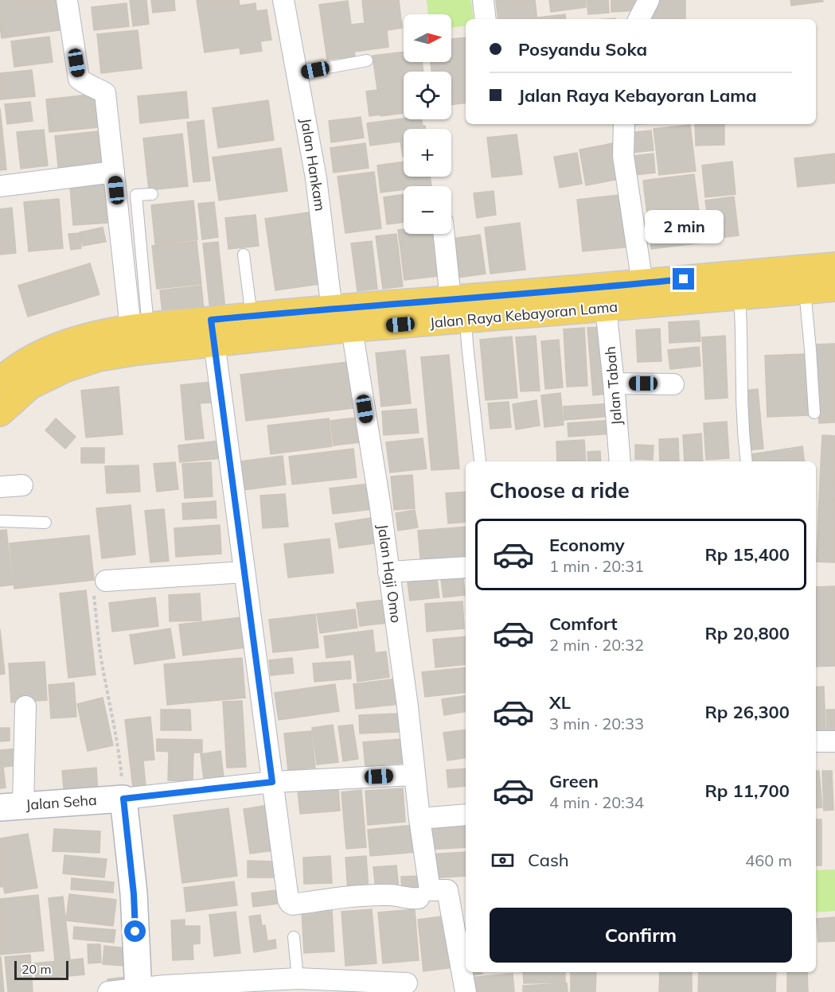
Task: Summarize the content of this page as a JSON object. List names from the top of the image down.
{
  "streets": {
    "main road": ["Jalan Raya Kebayoran Lama"],
    "street": [
      "Jalan Hankam",
      "Jalan Tabah",
      "Jalan Haji Omo",
      "Jalan Seha"
    ]
  },
  "crossings": [
    ["Jalan Hankam", "Jalan Raya Kebayoran Lama"],
    ["Jalan Hankam", "Jalan Haji Omo"],
    ["Jalan Raya Kebayoran Lama", "Jalan Tabah"],
    ["Jalan Raya Kebayoran Lama", "Jalan Haji Omo"],
    ["Jalan Haji Omo", "Jalan Seha"]
  ],
  "scale_bar": "20 m",
  "north": "right",
  "page": {
    "map_buttons": ["+", "−"],
    "banner": ["Posyandu Soka", "Jalan Raya Kebayoran Lama"],
    "bubble": "2 min",
    "heading": "Choose a ride",
    "list": [
      {
        "name": "Economy",
        "note": "1 min · 20:31",
        "value": "Rp 15,400"
      },
      {
        "name": "Comfort",
        "note": "2 min · 20:32",
        "value": "Rp 20,800"
      },
      {
        "name": "XL",
        "note": "3 min · 20:33",
        "value": "Rp 26,300"
      },
      {
        "name": "Green",
        "note": "4 min · 20:34",
        "value": "Rp 11,700"
      }
    ],
    "pay": ["Cash", "460 m"],
    "buttons": "Confirm",
    "scale": "20 m"
  }
}
